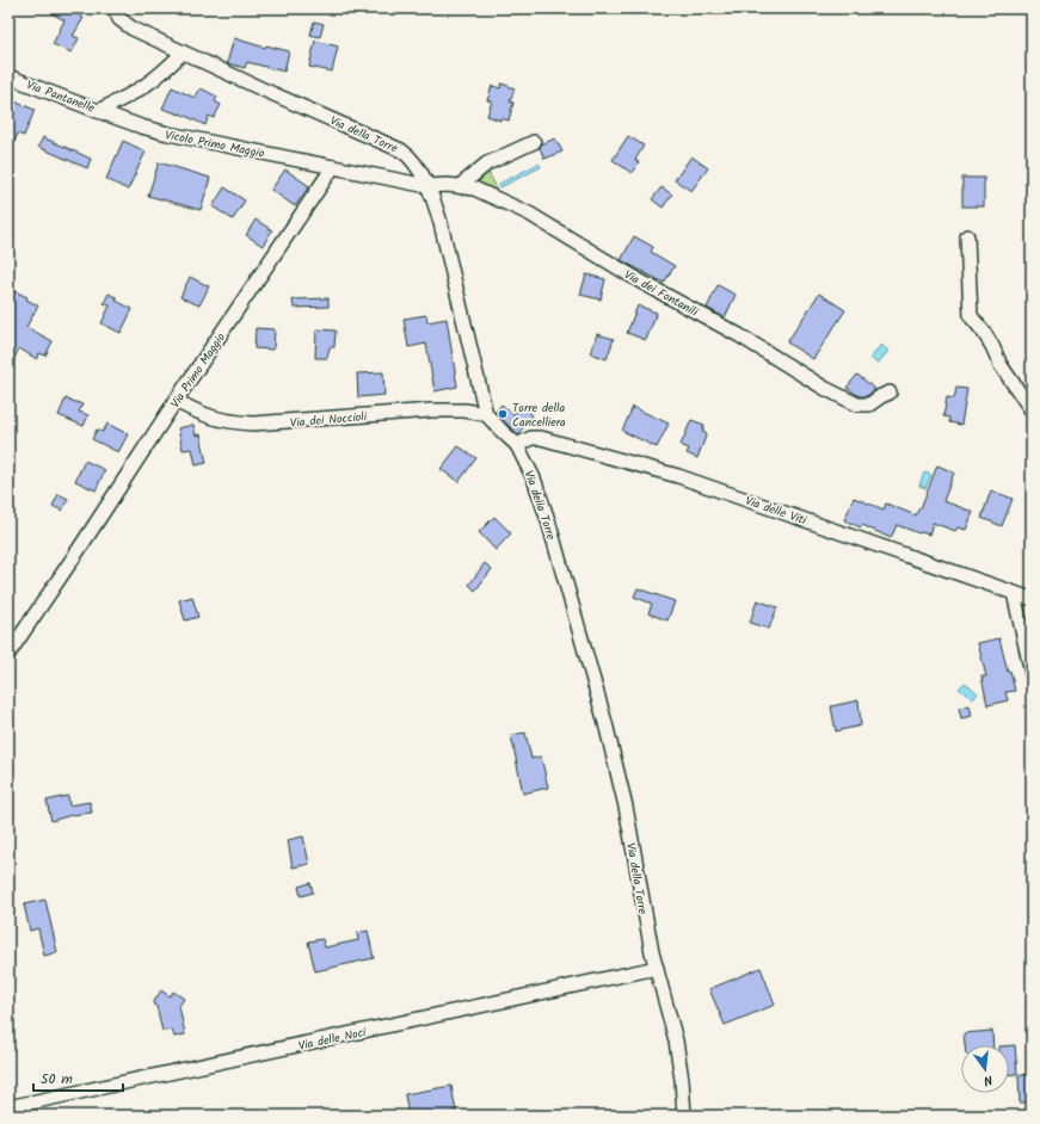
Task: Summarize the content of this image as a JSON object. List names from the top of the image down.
{
  "streets": {
    "street": [
      "Via Pantanelle",
      "Via della Torre",
      "Vicolo Primo Maggio",
      "Via dei Fontanili",
      "Via Primo Maggio",
      "Via dei Noccioli",
      "Via delle Viti",
      "Via delle Noci"
    ]
  },
  "crossings": [
    ["Via Pantanelle", "Via della Torre"],
    ["Via Pantanelle", "Vicolo Primo Maggio"],
    ["Via della Torre", "Via dei Fontanili"],
    ["Via della Torre", "Via dei Noccioli"],
    ["Via della Torre", "Via delle Viti"],
    ["Via della Torre", "Via delle Noci"],
    ["Vicolo Primo Maggio", "Via Primo Maggio"],
    ["Via Primo Maggio", "Via dei Noccioli"]
  ],
  "places": ["Torre della Cancelliera"],
  "scale_bar": "50 m",
  "north": "bottom"
}
